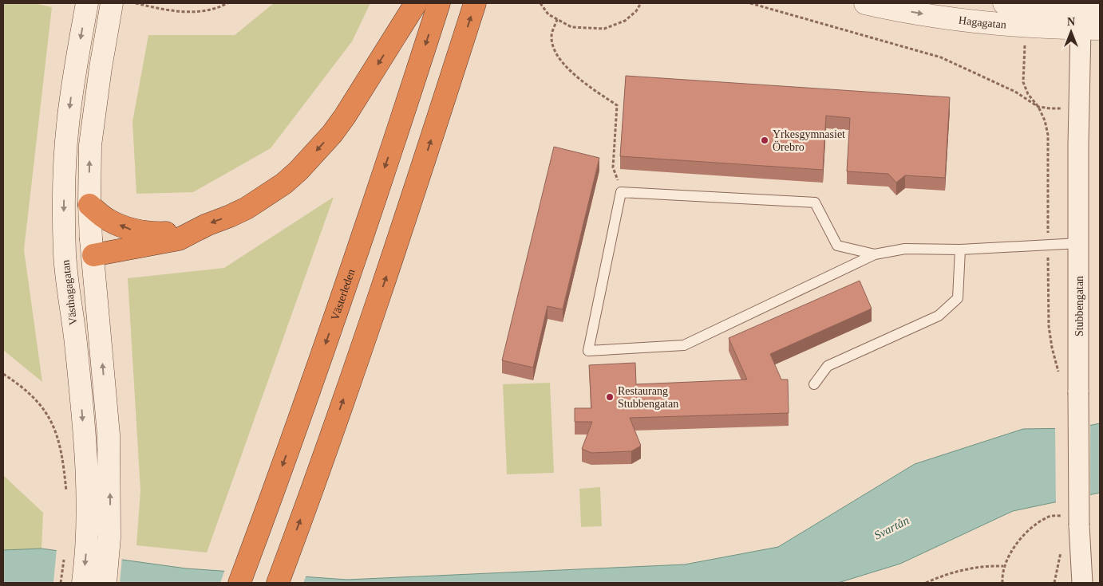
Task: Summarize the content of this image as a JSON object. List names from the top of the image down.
{
  "streets": {
    "highway": ["Västerleden"],
    "main road": ["Hagagatan", "Västhagagatan"],
    "street": ["Stubbengatan"]
  },
  "crossings": [
    ["Hagagatan", "Stubbengatan"]
  ],
  "one_way": ["Hagagatan"],
  "water": ["Svartån"],
  "places": ["Yrkesgymnasiet Örebro", "Restaurang Stubbengatan"],
  "north": "top"
}
